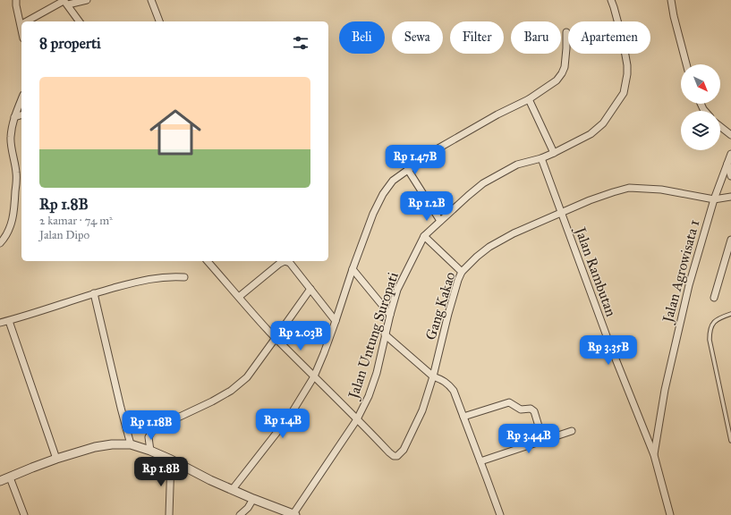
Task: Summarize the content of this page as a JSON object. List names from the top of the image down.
{
  "streets": {
    "street": [
      "Jalan Agrowisata 1",
      "Jalan Rambutan",
      "Gang Kakao",
      "Jalan Untung Suropati"
    ]
  },
  "crossings": [
    ["Jalan Agrowisata 1", "Jalan Rambutan"],
    ["Jalan Agrowisata 1", "Gang Kakao"],
    ["Jalan Rambutan", "Gang Kakao"],
    ["Jalan Rambutan", "Jalan Untung Suropati"],
    ["Gang Kakao", "Jalan Untung Suropati"]
  ],
  "north": "bottom right",
  "page": {
    "chip": [
      "Beli",
      "Sewa",
      "Filter",
      "Baru",
      "Apartemen"
    ],
    "heading": "8 properti",
    "list": [
      {
        "name": "Rp 1.8B",
        "note": "2 kamar · 74 m² · Jalan Dipo"
      }
    ],
    "price": [
      "Rp 1.47B",
      "Rp 1.2B",
      "Rp 2.03B",
      "Rp 3.35B",
      "Rp 1.4B",
      "Rp 1.18B",
      "Rp 3.44B",
      "Rp 1.8B"
    ]
  }
}
